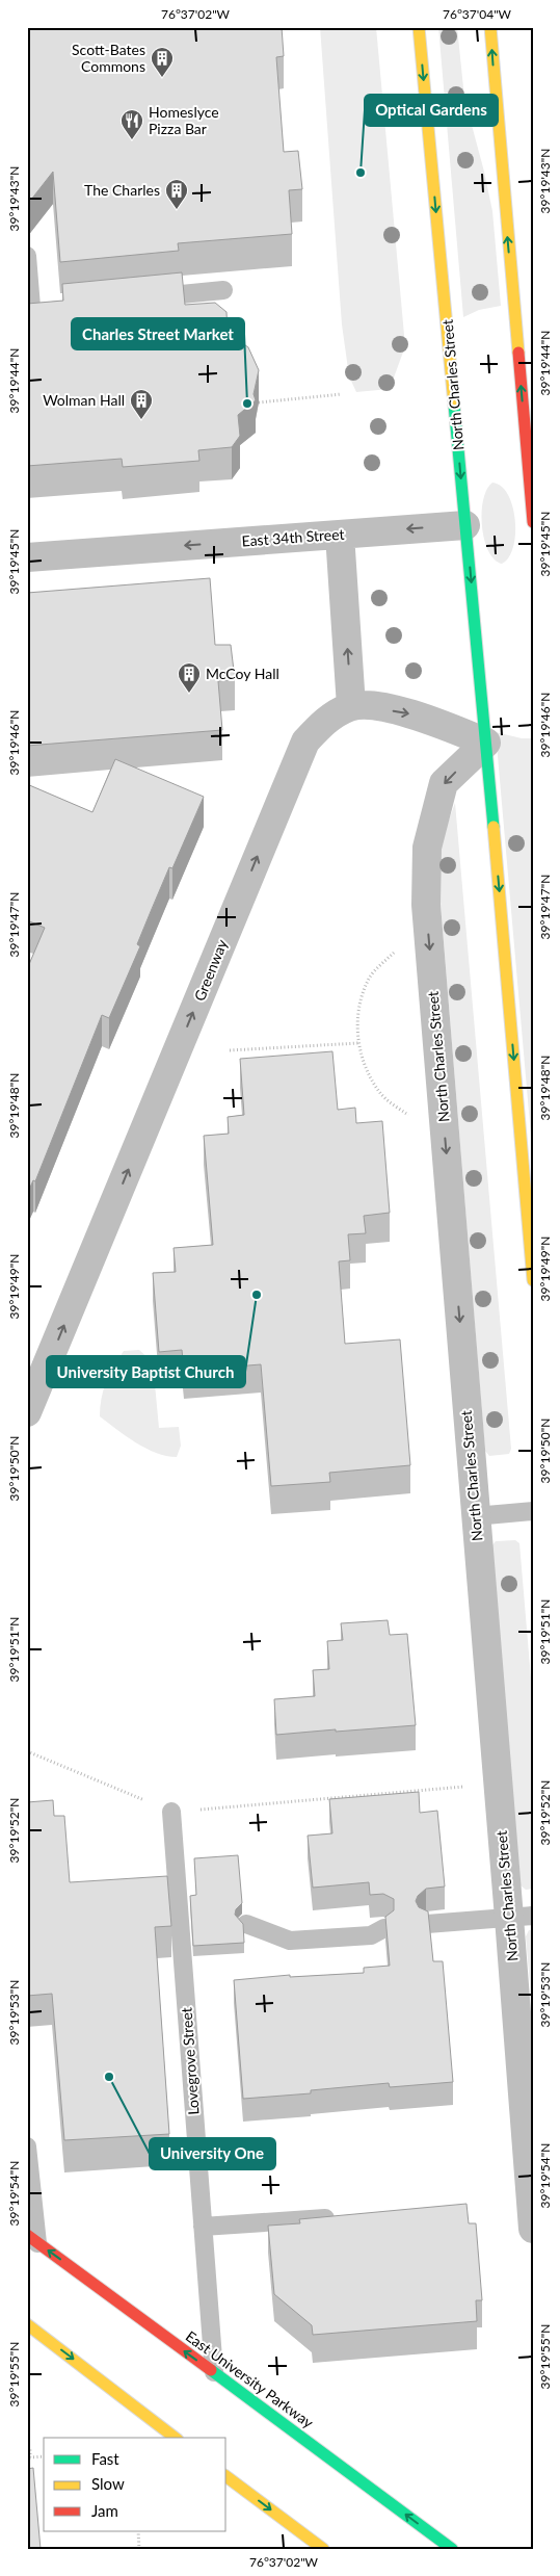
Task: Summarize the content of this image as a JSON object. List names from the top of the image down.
{
  "streets": {
    "main road": ["North Charles Street", "East University Parkway"],
    "street": ["East 34th Street", "Greenway"],
    "lane": ["Lovegrove Street"]
  },
  "crossings": [
    ["North Charles Street", "East 34th Street"],
    ["Lovegrove Street", "East University Parkway"]
  ],
  "one_way": ["North Charles Street", "Greenway"],
  "places": {
    "building": [
      "Scott-Bates Commons",
      "The Charles",
      "Wolman Hall",
      "McCoy Hall"
    ],
    "restaurant": ["Homeslyce Pizza Bar"],
    "other": [
      "Optical Gardens",
      "Charles Street Market",
      "University Baptist Church",
      "University One"
    ]
  },
  "legend": ["Fast", "Slow", "Jam"],
  "coordinates": [
    "76°37'02\"W",
    "76°37'04\"W",
    "39°19'43\"N",
    "39°19'44\"N",
    "39°19'45\"N",
    "39°19'46\"N",
    "39°19'47\"N",
    "39°19'48\"N",
    "39°19'49\"N",
    "39°19'50\"N",
    "39°19'51\"N",
    "39°19'52\"N",
    "39°19'53\"N",
    "39°19'54\"N",
    "39°19'55\"N"
  ]
}
